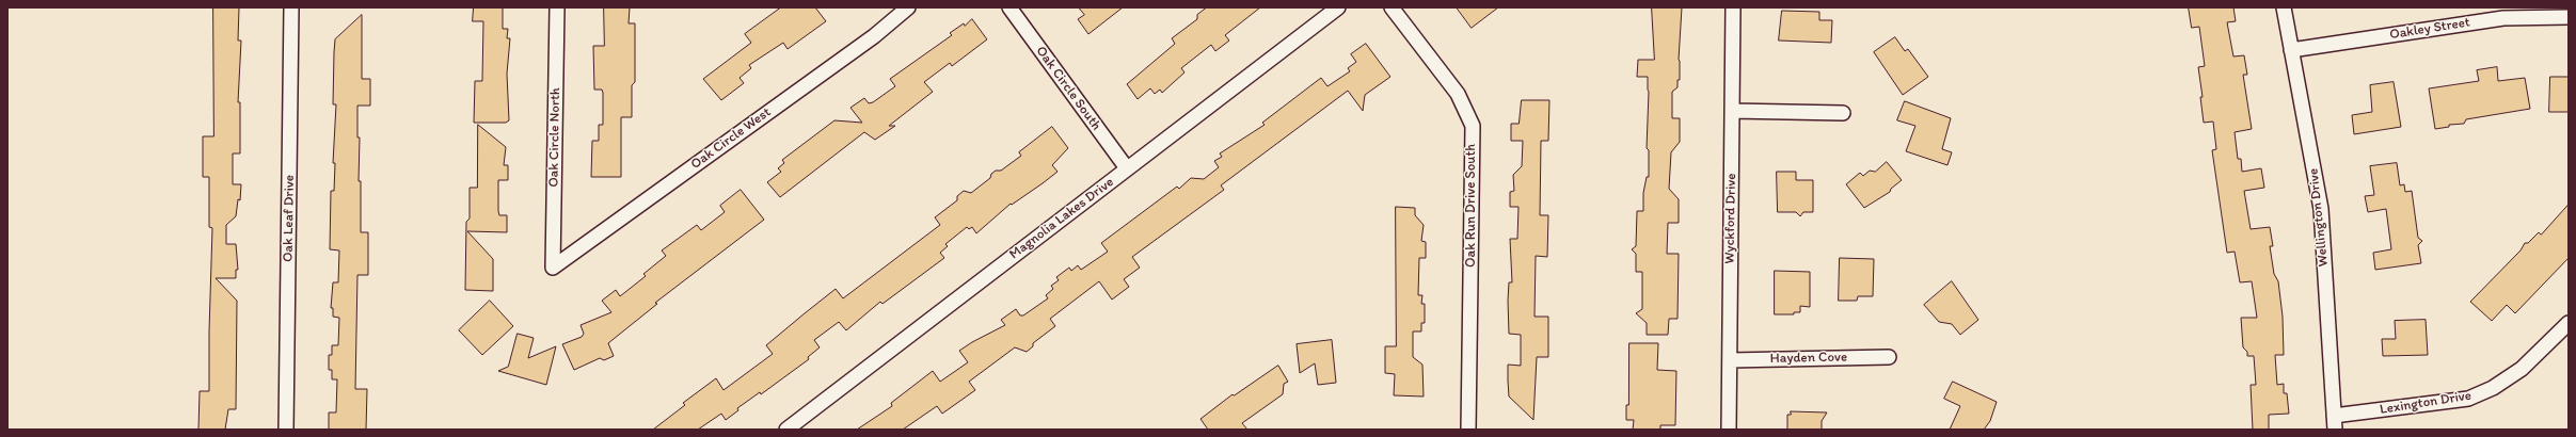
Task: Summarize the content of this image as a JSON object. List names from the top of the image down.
{
  "streets": {
    "street": [
      "Oakley Street",
      "Oak Circle South",
      "Oak Circle North",
      "Oak Circle West",
      "Oak Run Drive South",
      "Wellington Drive",
      "Oak Leaf Drive",
      "Magnolia Lakes Drive",
      "Wyckford Drive",
      "Hayden Cove",
      "Lexington Drive"
    ]
  },
  "crossings": [
    ["Oakley Street", "Wellington Drive"],
    ["Oak Circle South", "Magnolia Lakes Drive"],
    ["Oak Circle North", "Oak Circle West"],
    ["Wellington Drive", "Lexington Drive"],
    ["Wyckford Drive", "Hayden Cove"]
  ]
}
